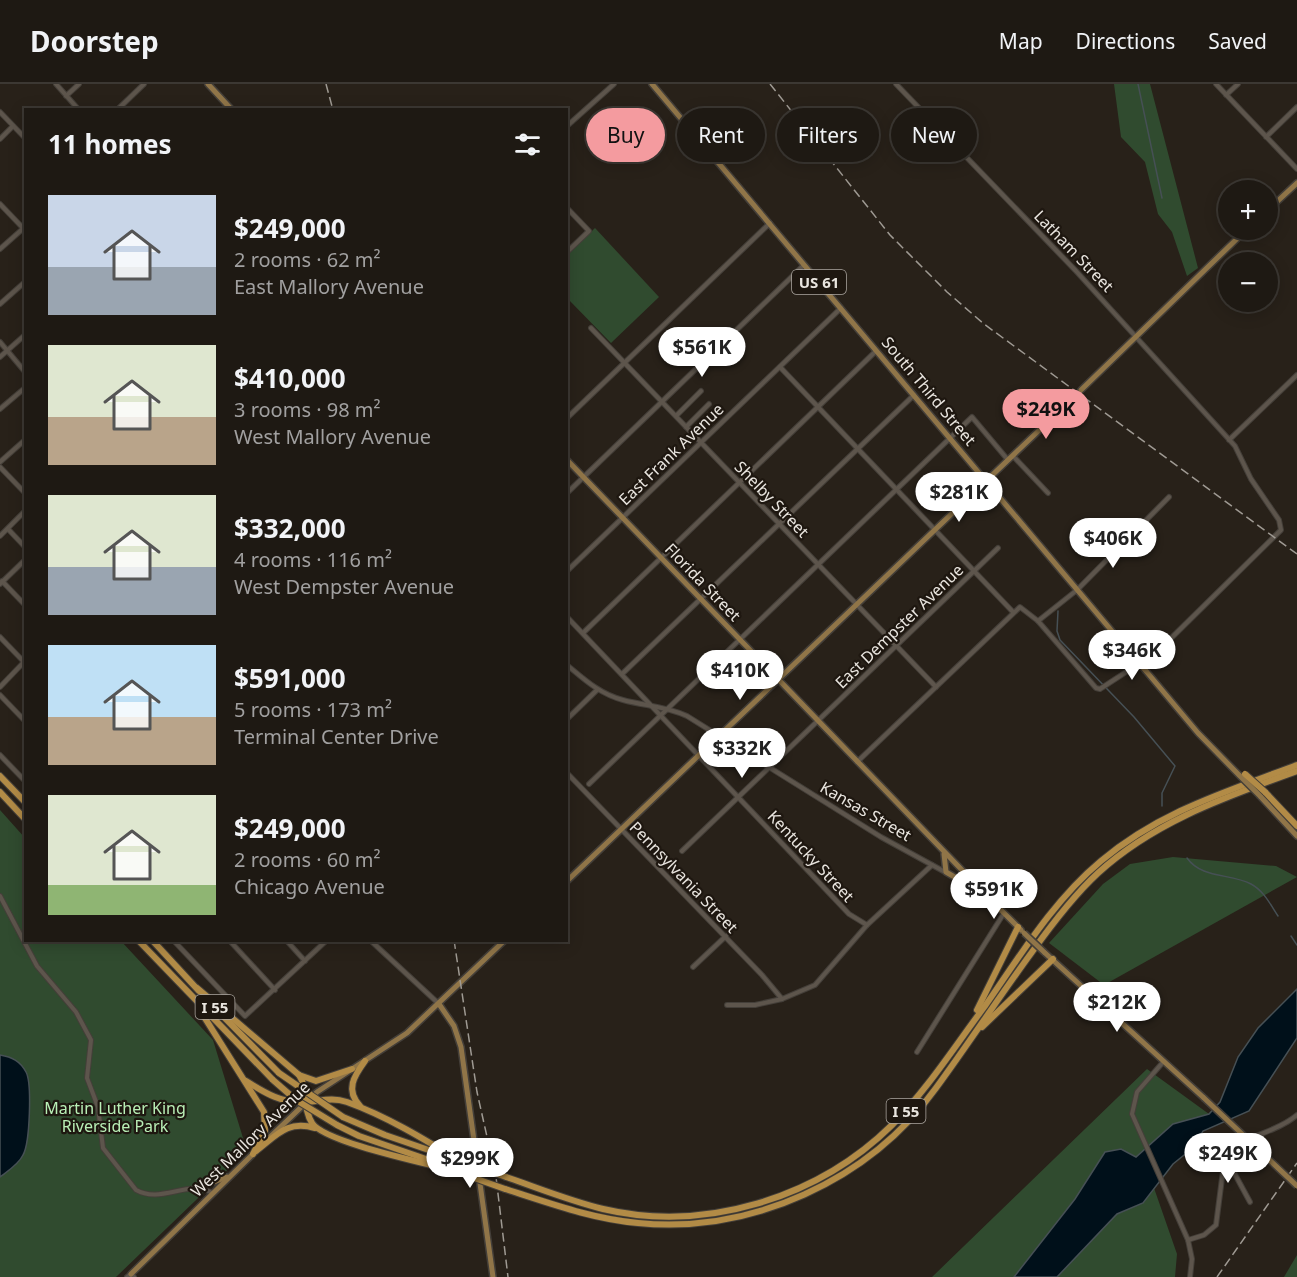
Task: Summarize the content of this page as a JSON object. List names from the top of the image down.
{
  "streets": {
    "highway": ["US 61", "South Third Street", "I 55"],
    "main road": ["Florida Street", "Kansas Street", "West Mallory Avenue"],
    "street": [
      "Latham Street",
      "East Frank Avenue",
      "Shelby Street",
      "East Dempster Avenue",
      "Kentucky Street",
      "Pennsylvania Street"
    ]
  },
  "crossings": [
    ["South Third Street", "East Frank Avenue"],
    ["East Frank Avenue", "Shelby Street"],
    ["East Frank Avenue", "Florida Street"],
    ["Shelby Street", "East Dempster Avenue"],
    ["Florida Street", "East Dempster Avenue"],
    ["Florida Street", "Kansas Street"],
    ["East Dempster Avenue", "Kansas Street"],
    ["East Dempster Avenue", "Kentucky Street"],
    ["Kansas Street", "Kentucky Street"]
  ],
  "parks": ["Martin Luther King Riverside Park"],
  "page": {
    "header": "Doorstep",
    "nav": ["Map", "Directions", "Saved"],
    "chip": [
      "Buy",
      "Rent",
      "Filters",
      "New"
    ],
    "heading": "11 homes",
    "map_buttons": ["+", "−"],
    "list": [
      {
        "name": "$249,000",
        "note": "2 rooms · 62 m² · East Mallory Avenue"
      },
      {
        "name": "$410,000",
        "note": "3 rooms · 98 m² · West Mallory Avenue"
      },
      {
        "name": "$332,000",
        "note": "4 rooms · 116 m² · West Dempster Avenue"
      },
      {
        "name": "$591,000",
        "note": "5 rooms · 173 m² · Terminal Center Drive"
      },
      {
        "name": "$249,000",
        "note": "2 rooms · 60 m² · Chicago Avenue"
      }
    ],
    "price": [
      "$561K",
      "$249K",
      "$281K",
      "$406K",
      "$346K",
      "$410K",
      "$332K",
      "$591K",
      "$212K",
      "$249K",
      "$299K"
    ]
  }
}
